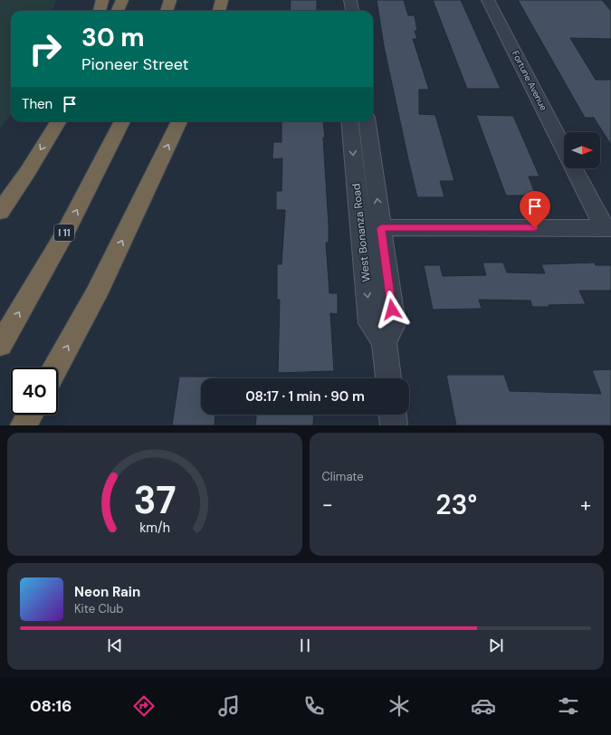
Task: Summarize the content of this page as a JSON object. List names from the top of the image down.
{
  "streets": {
    "highway": ["I 11"],
    "street": ["Fortune Avenue", "West Bonanza Road"]
  },
  "north": "right",
  "page": {
    "turn": ["30 m", "Pioneer Street"],
    "then": "Then",
    "limit": "40",
    "trip": "08:17 · 1 min · 90 m",
    "tile": "Climate",
    "heat": ["−", "23°", "+"],
    "song": ["Neon Rain", "Kite Club"],
    "tabs": "08:16",
    "gauge": ["37", "km/h"]
  }
}
